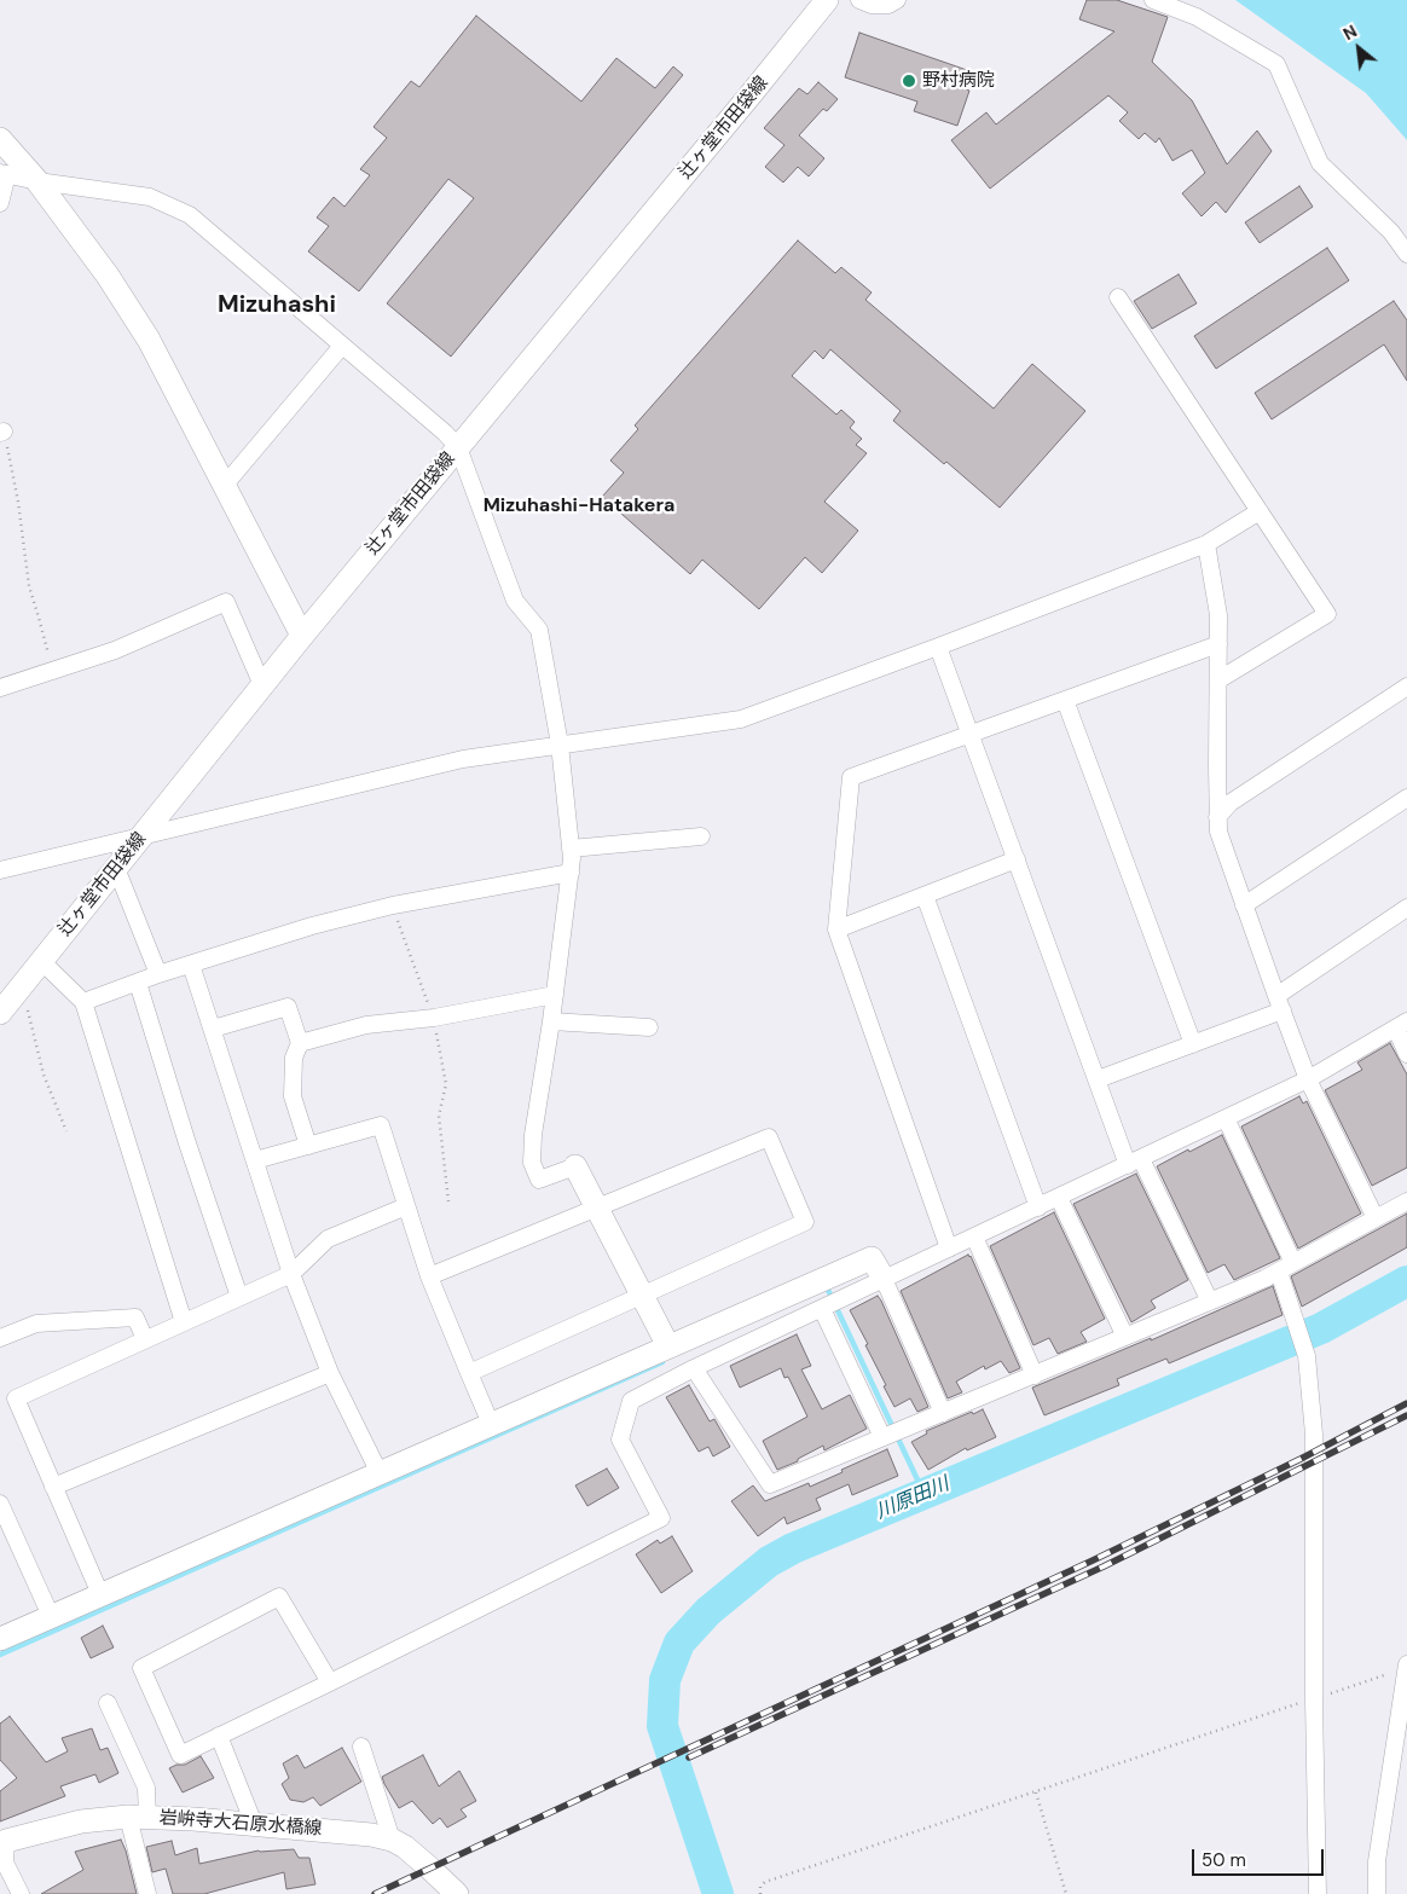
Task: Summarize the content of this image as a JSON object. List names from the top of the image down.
{
  "streets": {
    "main road": ["辻ヶ堂市田袋線", "岩峅寺大石原水橋線"]
  },
  "districts": ["Mizuhashi", "Mizuhashi-Hatakera"],
  "water": ["川原田川"],
  "places": ["野村病院"],
  "scale_bar": "50 m",
  "north": "top left"
}
